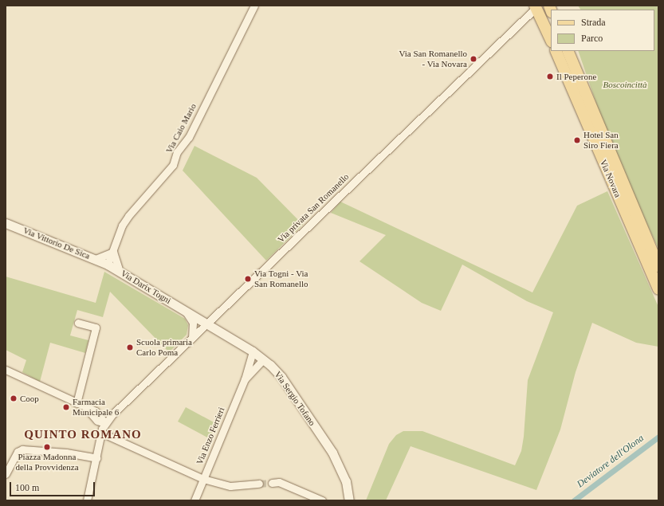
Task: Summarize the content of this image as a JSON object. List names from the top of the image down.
{
  "streets": {
    "main road": ["Via Novara"],
    "street": [
      "Via Caio Mario",
      "Via privata San Romanello",
      "Via Vittorio De Sica",
      "Via Darix Togni",
      "Via Sergio Tofano",
      "Via Enzo Ferrieri"
    ]
  },
  "crossings": [
    ["Via Caio Mario", "Via Vittorio De Sica"],
    ["Via Caio Mario", "Via Darix Togni"],
    ["Via privata San Romanello", "Via Darix Togni"],
    ["Via privata San Romanello", "Via Sergio Tofano"],
    ["Via Vittorio De Sica", "Via Darix Togni"],
    ["Via Darix Togni", "Via Sergio Tofano"],
    ["Via Sergio Tofano", "Via Enzo Ferrieri"]
  ],
  "districts": ["QUINTO ROMANO"],
  "water": ["Deviatore dell'Olona"],
  "parks": ["Boscoincittà"],
  "places": [
    "Via San Romanello - Via Novara",
    "Il Peperone",
    "Hotel San Siro Fiera",
    "Via Togni - Via San Romanello",
    "Scuola primaria Carlo Poma",
    "Coop",
    "Farmacia Municipale 6",
    "Piazza Madonna della Provvidenza"
  ],
  "legend": ["Strada", "Parco"],
  "scale_bar": "100 m"
}
